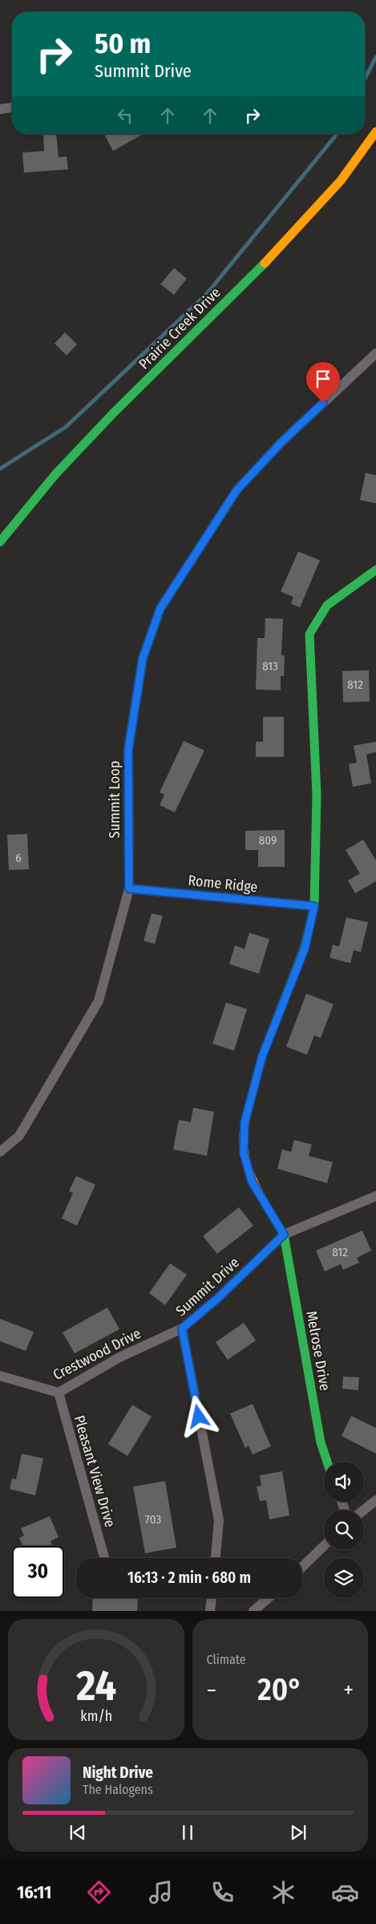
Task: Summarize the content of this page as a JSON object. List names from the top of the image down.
{
  "streets": {
    "street": [
      "Prairie Creek Drive",
      "Summit Loop",
      "Rome Ridge",
      "Summit Drive",
      "Melrose Drive",
      "Crestwood Drive",
      "Pleasant View Drive"
    ]
  },
  "crossings": [
    ["Summit Loop", "Rome Ridge"],
    ["Summit Drive", "Melrose Drive"],
    ["Summit Drive", "Crestwood Drive"],
    ["Crestwood Drive", "Pleasant View Drive"]
  ],
  "house_numbers": [
    "813",
    "812",
    "809",
    "6",
    "812",
    "703"
  ],
  "page": {
    "turn": ["50 m", "Summit Drive"],
    "limit": "30",
    "trip": "16:13 · 2 min · 680 m",
    "tile": "Climate",
    "heat": ["−", "20°", "+"],
    "song": ["Night Drive", "The Halogens"],
    "tabs": "16:11",
    "gauge": ["24", "km/h"]
  }
}
